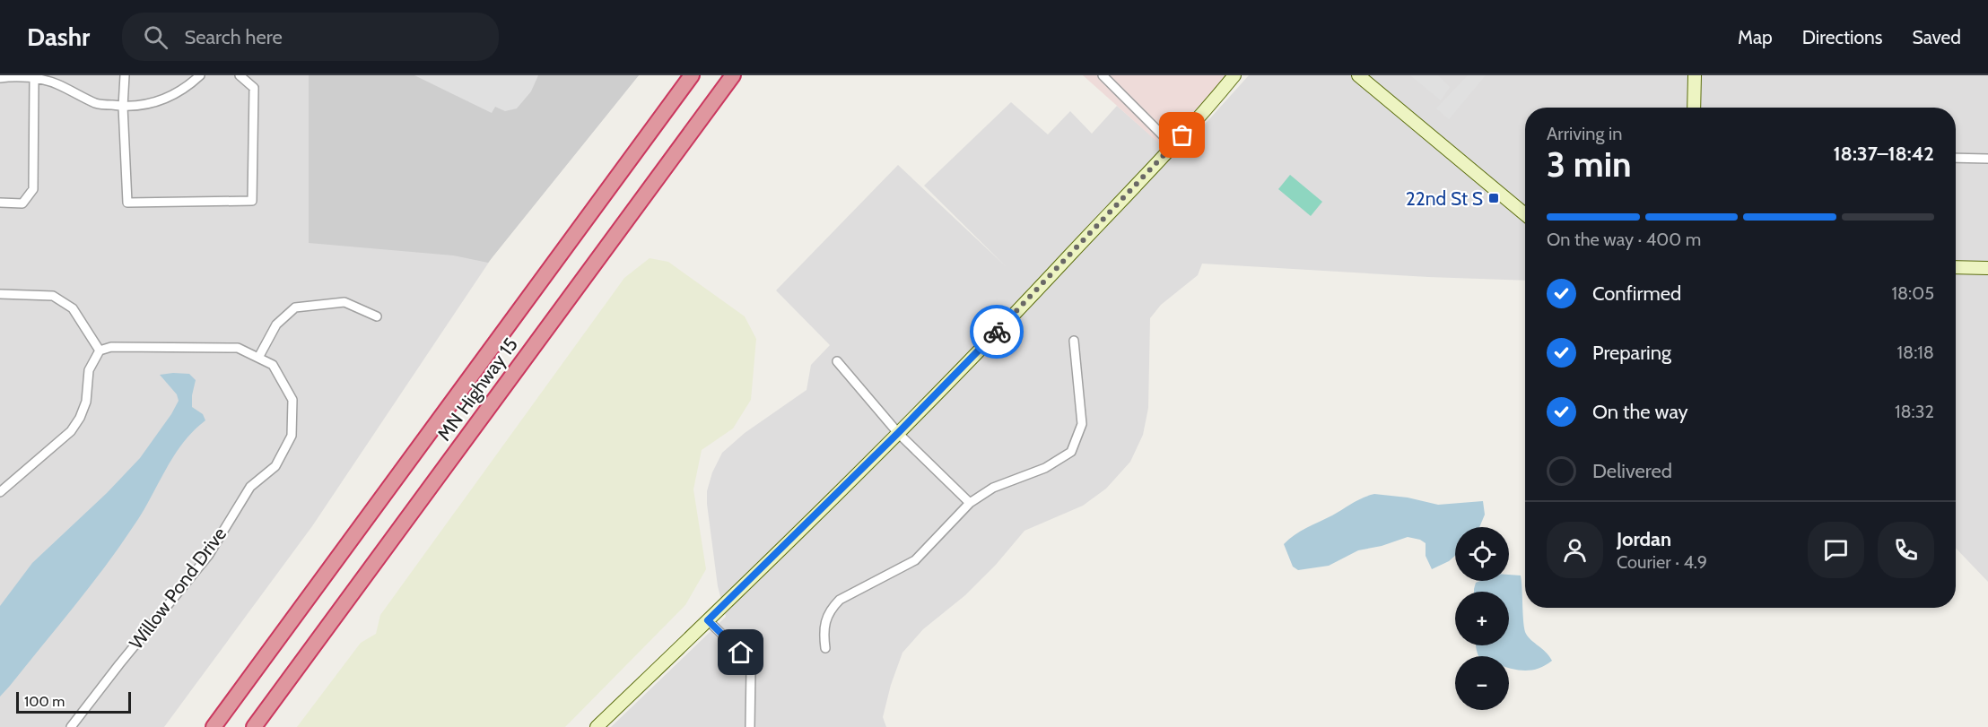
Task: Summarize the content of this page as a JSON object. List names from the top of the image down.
{
  "streets": {
    "highway": ["MN Highway 15"],
    "street": ["Willow Pond Drive"]
  },
  "places": {
    "transit": ["22nd St S"]
  },
  "scale_bar": "100 m",
  "page": {
    "header": "Dashr",
    "search": "Search here",
    "nav": ["Map", "Directions", "Saved"],
    "heading": ["3 min", "Arriving in", "18:37–18:42"],
    "panel": ["Jordan", "Courier · 4.9"],
    "bar": "On the way · 400 m",
    "list": [
      ["Confirmed", "18:05"],
      ["Preparing", "18:18"],
      ["On the way", "18:32"],
      "Delivered"
    ],
    "map_buttons": ["+", "−"],
    "scale": "100 m"
  }
}
